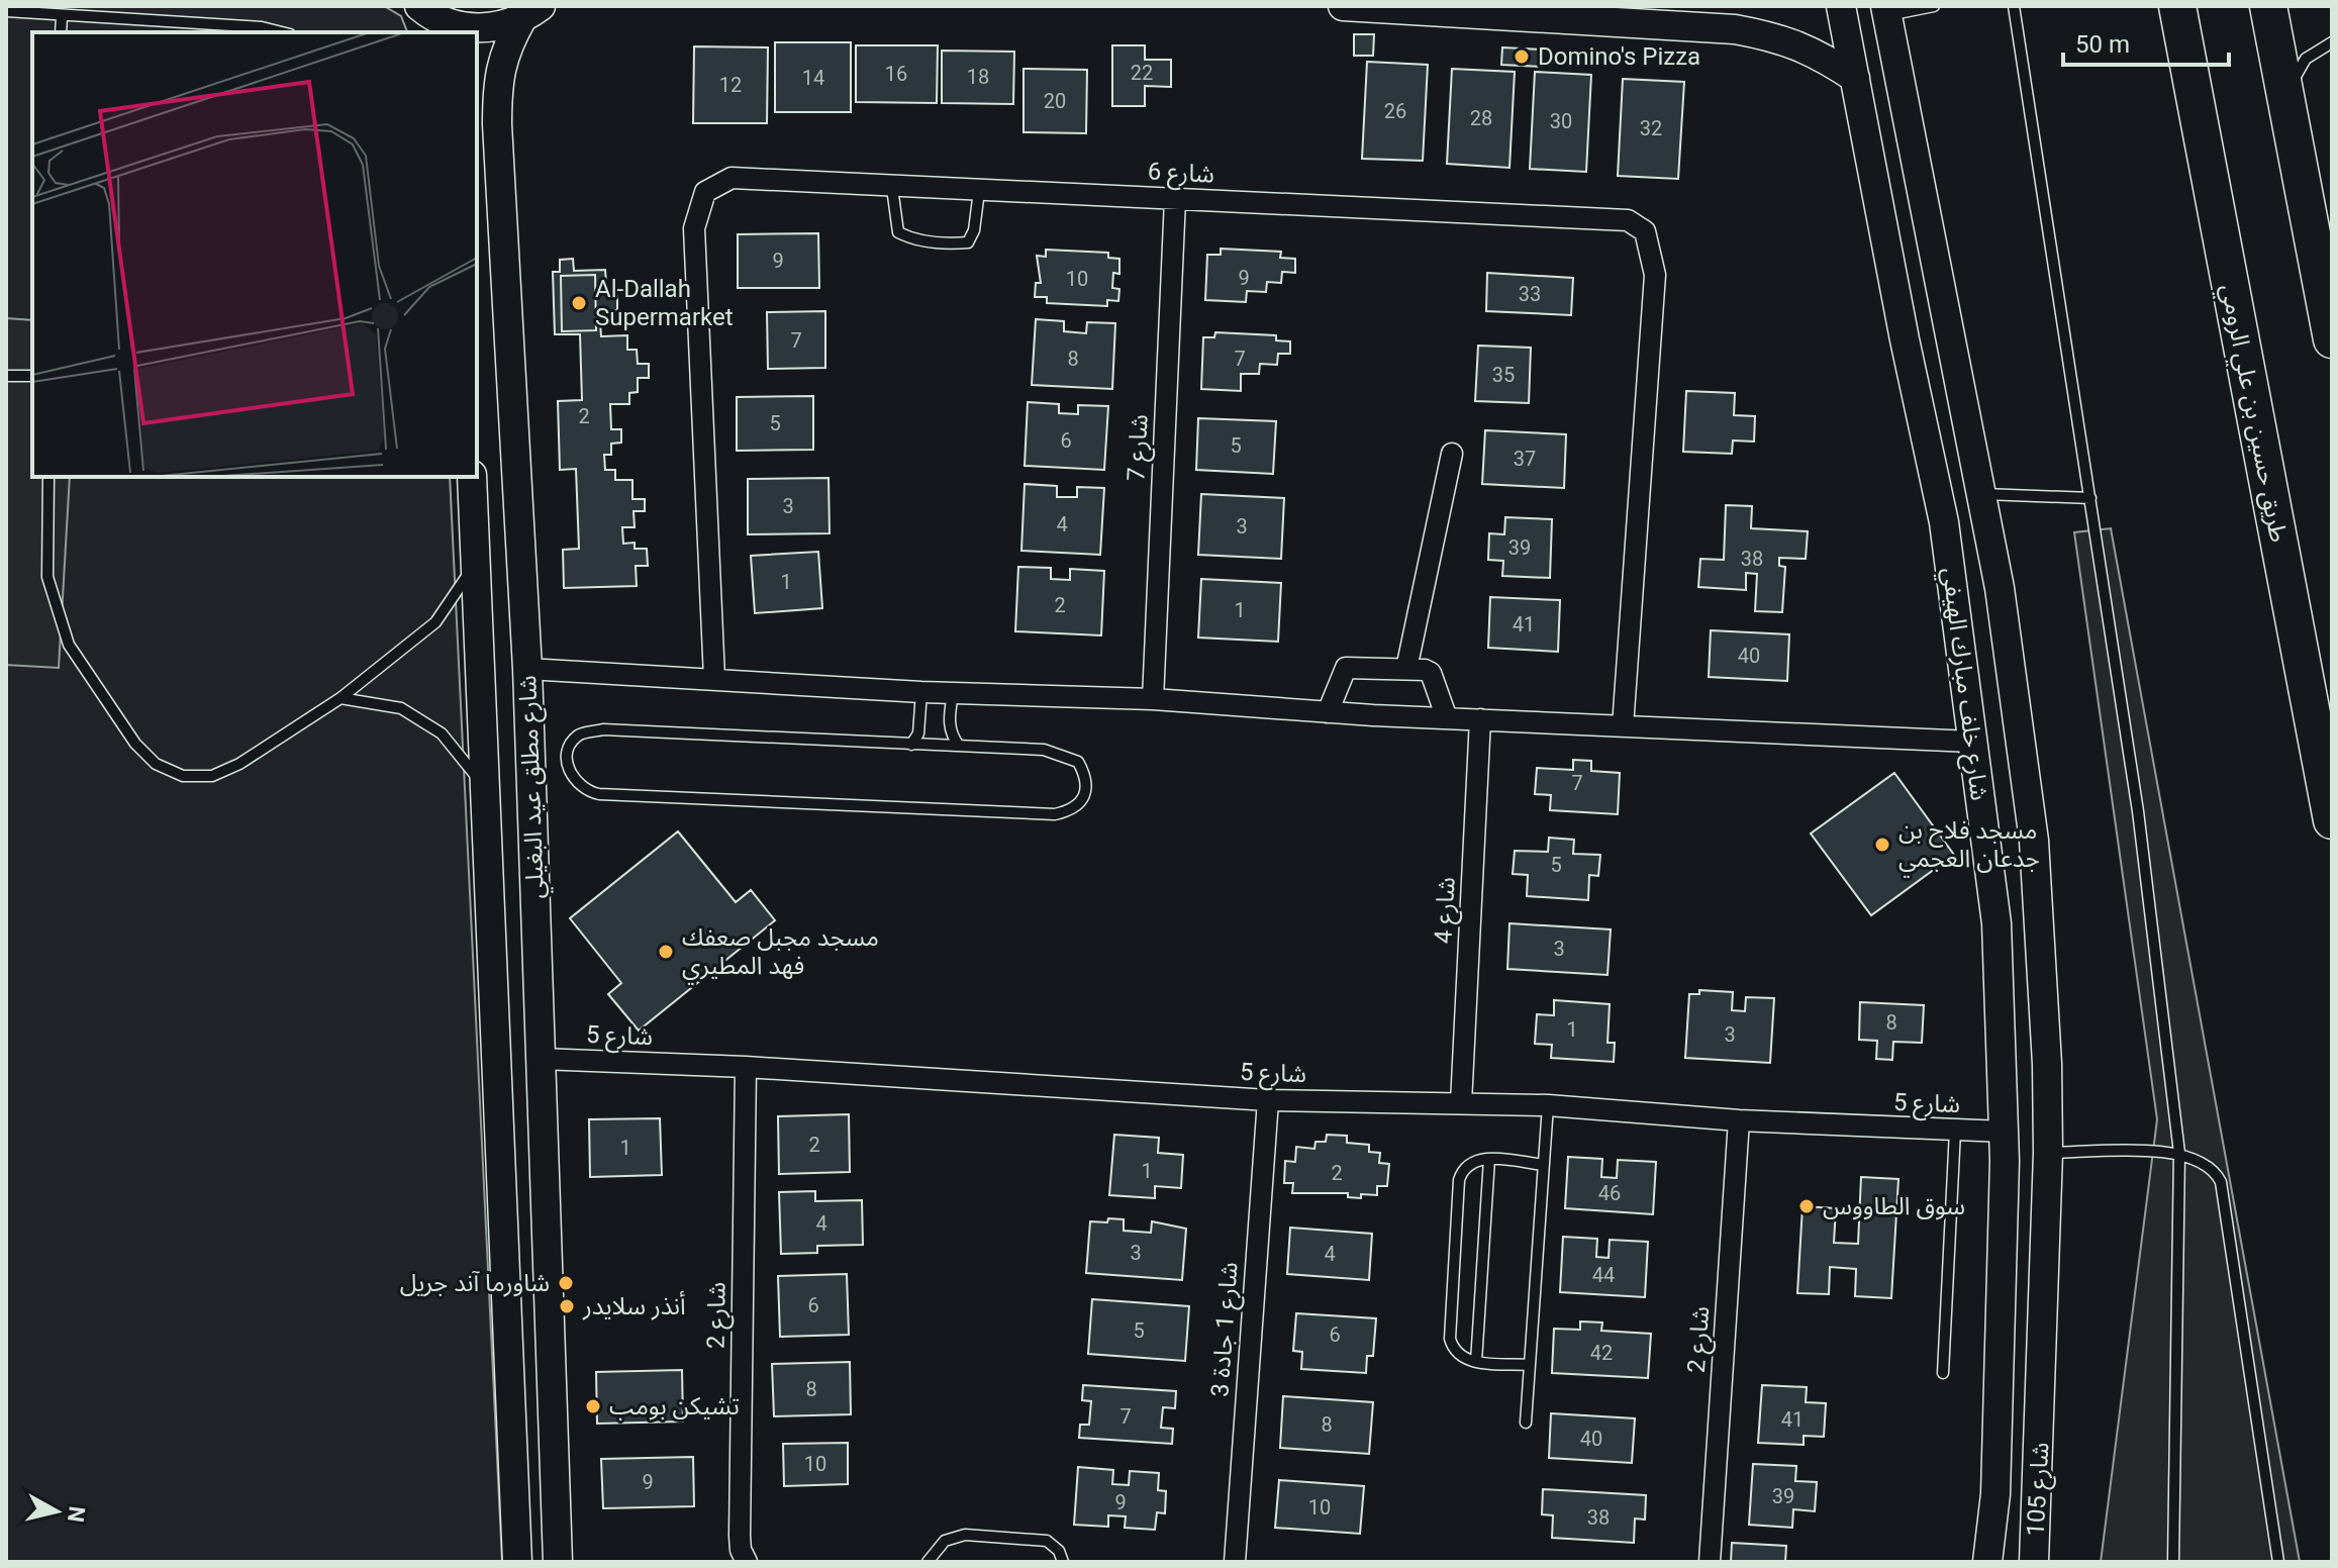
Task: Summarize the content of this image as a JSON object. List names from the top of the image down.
{
  "streets": {
    "highway": ["طريق حسين بن علي الرومي"],
    "street": [
      "شارع 6",
      "شارع 7",
      "شارع خلف مبارك الهيفي",
      "شارع مطلق عيد البغيلي",
      "شارع 4",
      "شارع 5",
      "شارع 2",
      "شارع 1 جادة 3",
      "شارع 105"
    ]
  },
  "crossings": [
    ["شارع 6", "شارع 7"],
    ["شارع خلف مبارك الهيفي", "شارع 5"],
    ["شارع خلف مبارك الهيفي", "شارع 105"],
    ["شارع مطلق عيد البغيلي", "شارع 5"],
    ["شارع 4", "شارع 5"],
    ["شارع 5", "شارع 2"],
    ["شارع 5", "شارع 1 جادة 3"]
  ],
  "places": [
    "Domino's Pizza",
    "Al-Dallah Supermarket",
    "مسجد فلاح بن جدعان العجمي",
    "مسجد مجبل صعفك فهد المطيري",
    "سوق الطاووس",
    "شاورما آند جريل",
    "أنذر سلايدر",
    "تشيكن بومب"
  ],
  "house_numbers": [
    "22",
    "16",
    "18",
    "14",
    "12",
    "20",
    "26",
    "28",
    "30",
    "32",
    "9",
    "9",
    "10",
    "33",
    "7",
    "8",
    "7",
    "35",
    "2",
    "5",
    "6",
    "5",
    "37",
    "3",
    "4",
    "3",
    "39",
    "38",
    "1",
    "2",
    "1",
    "41",
    "40",
    "7",
    "5",
    "3",
    "8",
    "1",
    "3",
    "2",
    "1",
    "1",
    "2",
    "46",
    "4",
    "3",
    "4",
    "44",
    "6",
    "5",
    "6",
    "42",
    "8",
    "7",
    "41",
    "8",
    "40",
    "10",
    "9",
    "39",
    "9",
    "10",
    "38"
  ],
  "scale_bar": "50 m",
  "north": "right"
}
